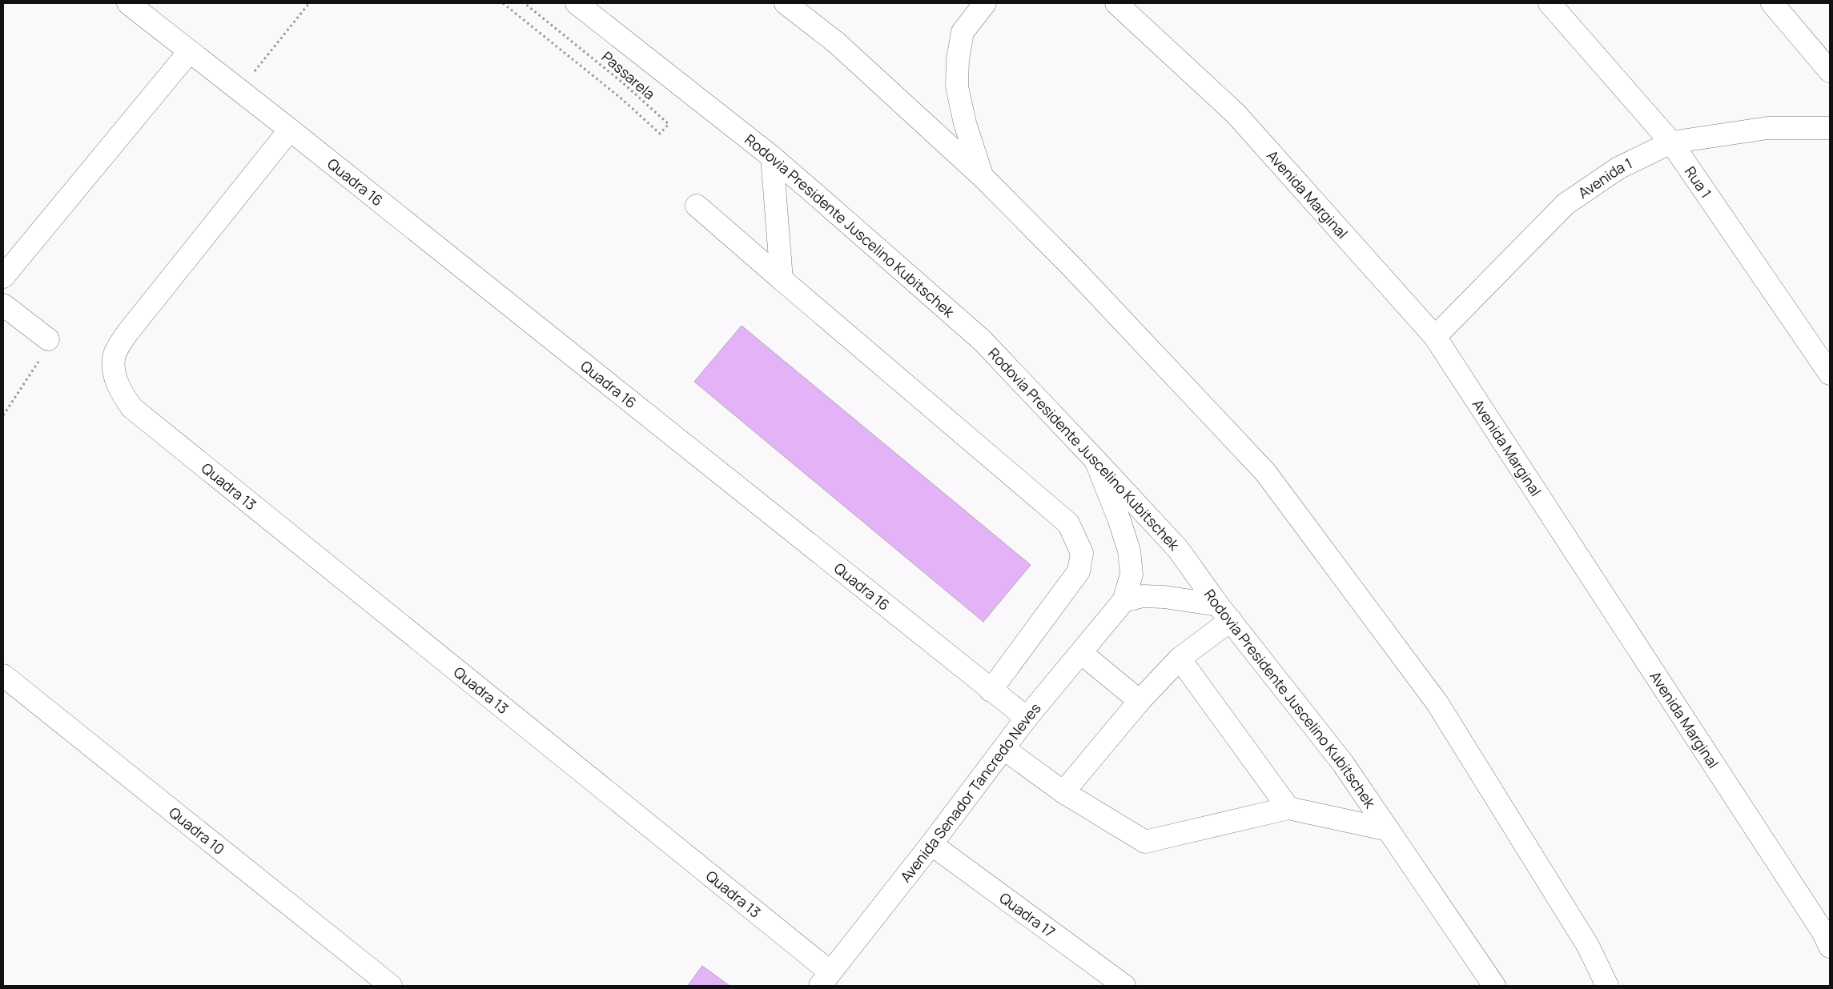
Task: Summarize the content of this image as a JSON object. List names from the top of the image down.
{
  "streets": {
    "main road": [
      "Avenida 1",
      "Quadra 16",
      "Rua 1",
      "Avenida Marginal",
      "Rodovia Presidente Juscelino Kubitschek",
      "Quadra 13",
      "Avenida Senador Tancredo Neves",
      "Quadra 10",
      "Quadra 17"
    ],
    "path": ["Passarela"]
  },
  "crossings": [
    ["Avenida 1", "Rua 1"],
    ["Avenida 1", "Avenida Marginal"],
    ["Quadra 16", "Quadra 13"],
    ["Quadra 16", "Avenida Senador Tancredo Neves"],
    ["Quadra 13", "Avenida Senador Tancredo Neves"],
    ["Avenida Senador Tancredo Neves", "Quadra 17"]
  ]
}
